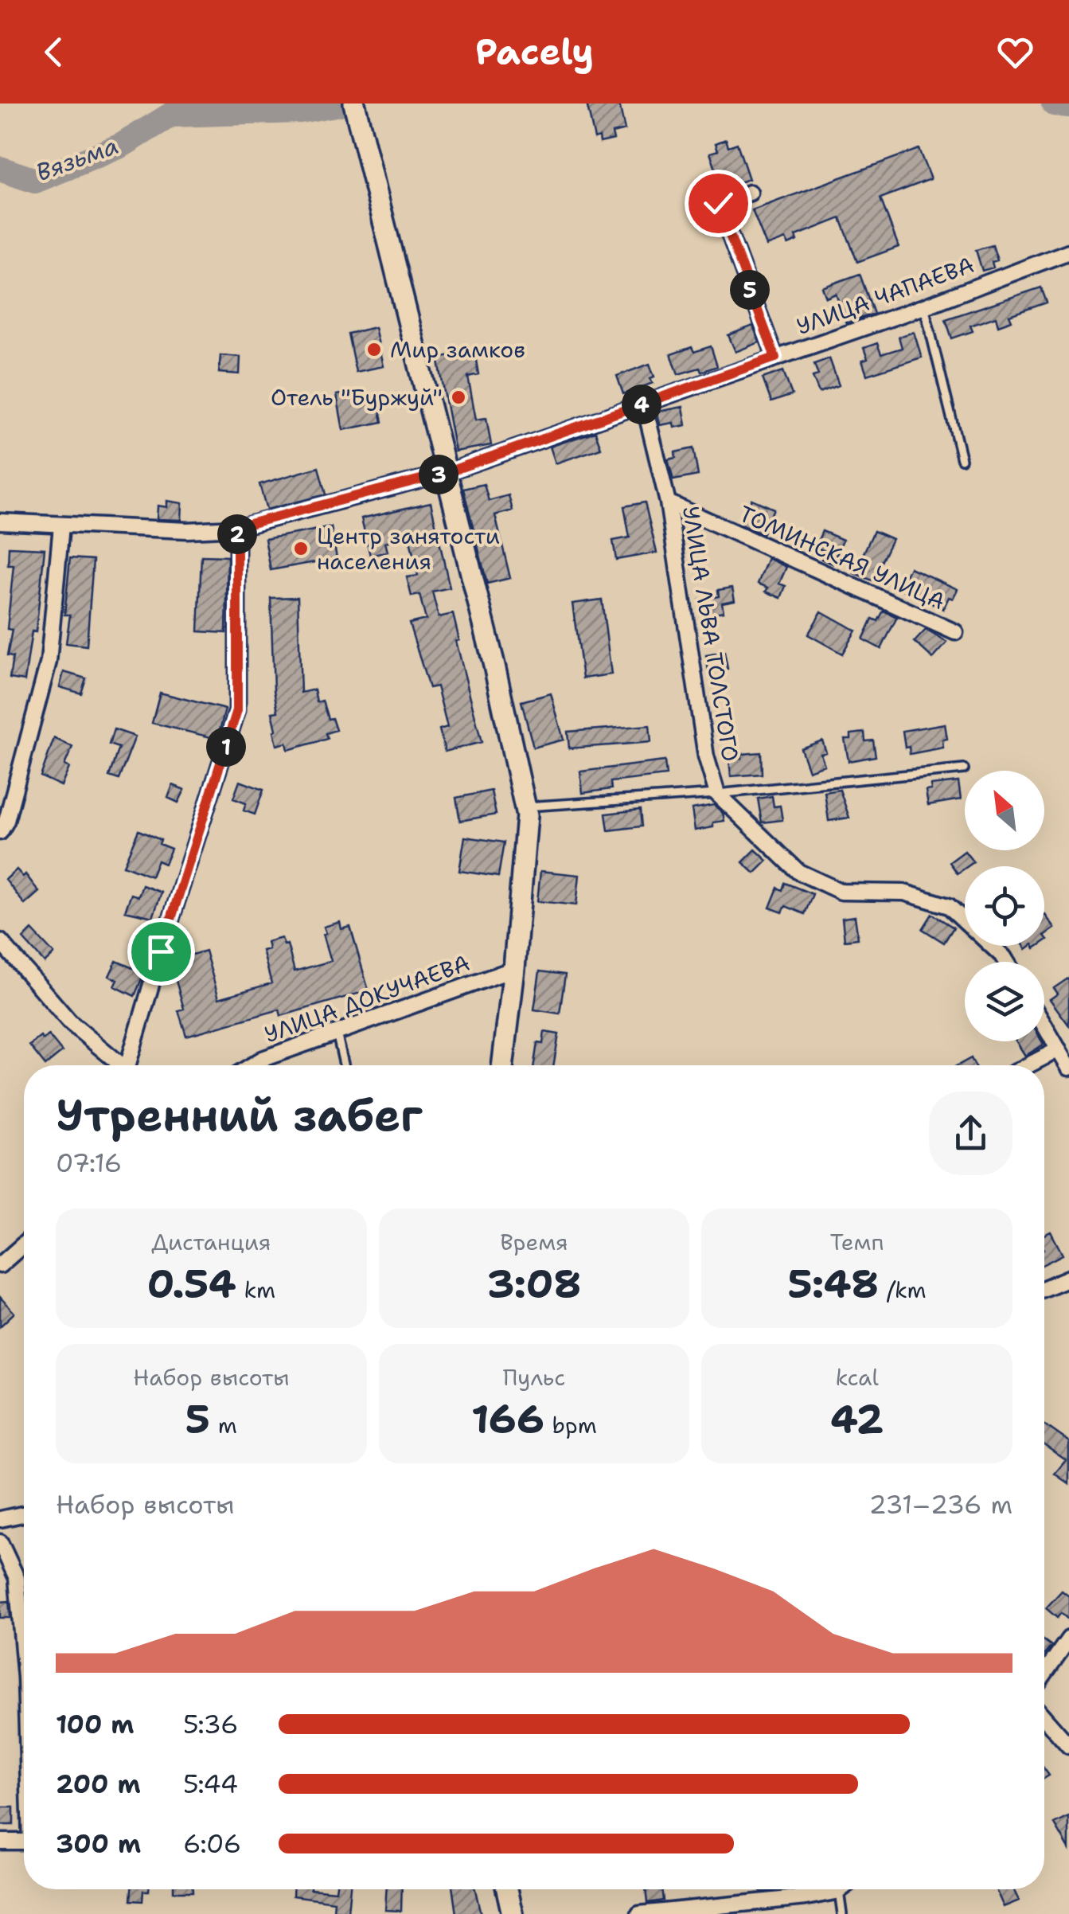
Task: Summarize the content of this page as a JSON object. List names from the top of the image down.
{
  "streets": {
    "street": [
      "УЛИЦА ЧАПАЕВА",
      "ТОМИНСКАЯ УЛИЦА",
      "УЛИЦА ЛЬВА ТОЛСТОГО",
      "УЛИЦА ДОКУЧАЕВА"
    ]
  },
  "crossings": [
    ["УЛИЦА ЧАПАЕВА", "УЛИЦА ЛЬВА ТОЛСТОГО"],
    ["ТОМИНСКАЯ УЛИЦА", "УЛИЦА ЛЬВА ТОЛСТОГО"]
  ],
  "water": ["Вязьма"],
  "places": ["Мир замков", "Отель \"Буржуй\"", "Центр занятости населения"],
  "north": "top left",
  "page": {
    "header": "Pacely",
    "pins": [
      "5",
      "4",
      "3",
      "2",
      "1"
    ],
    "heading": ["Утренний забег", "07:16"],
    "stats": [
      ["Дистанция", "0.54 km"],
      ["Время", "3:08"],
      ["Темп", "5:48 /km"],
      ["Набор высоты", "5 m"],
      ["Пульс", "166 bpm"],
      ["kcal", "42"]
    ],
    "chart": ["Набор высоты", "231–236 m"],
    "list": [
      {
        "name": "100 m",
        "note": "5:36"
      },
      {
        "name": "200 m",
        "note": "5:44"
      },
      {
        "name": "300 m",
        "note": "6:06"
      }
    ]
  }
}
